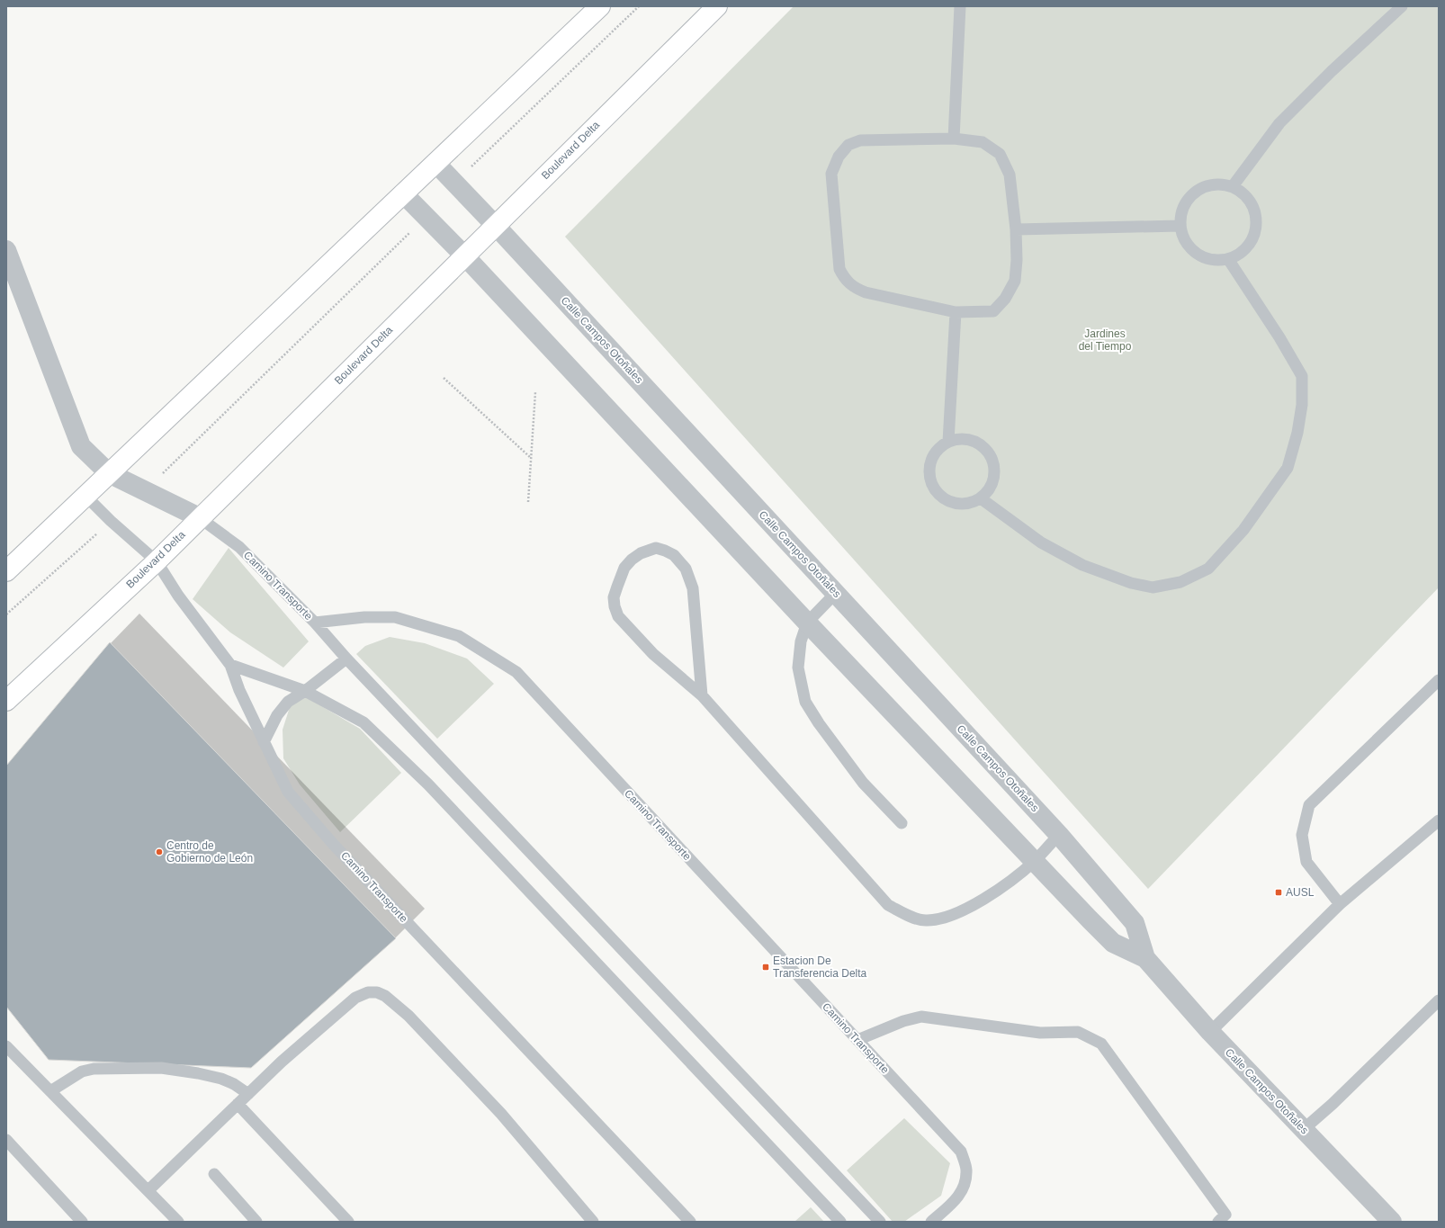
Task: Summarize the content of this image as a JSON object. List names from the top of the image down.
{
  "streets": {
    "main road": ["Boulevard Delta"],
    "street": ["Calle Campos Otoñales"],
    "lane": ["Camino Transporte"]
  },
  "crossings": [
    ["Boulevard Delta", "Calle Campos Otoñales"],
    ["Boulevard Delta", "Camino Transporte"]
  ],
  "parks": ["Jardines del Tiempo"],
  "places": {
    "other": ["Centro de Gobierno de León"],
    "transit": ["AUSL", "Estacion De Transferencia Delta"]
  }
}
